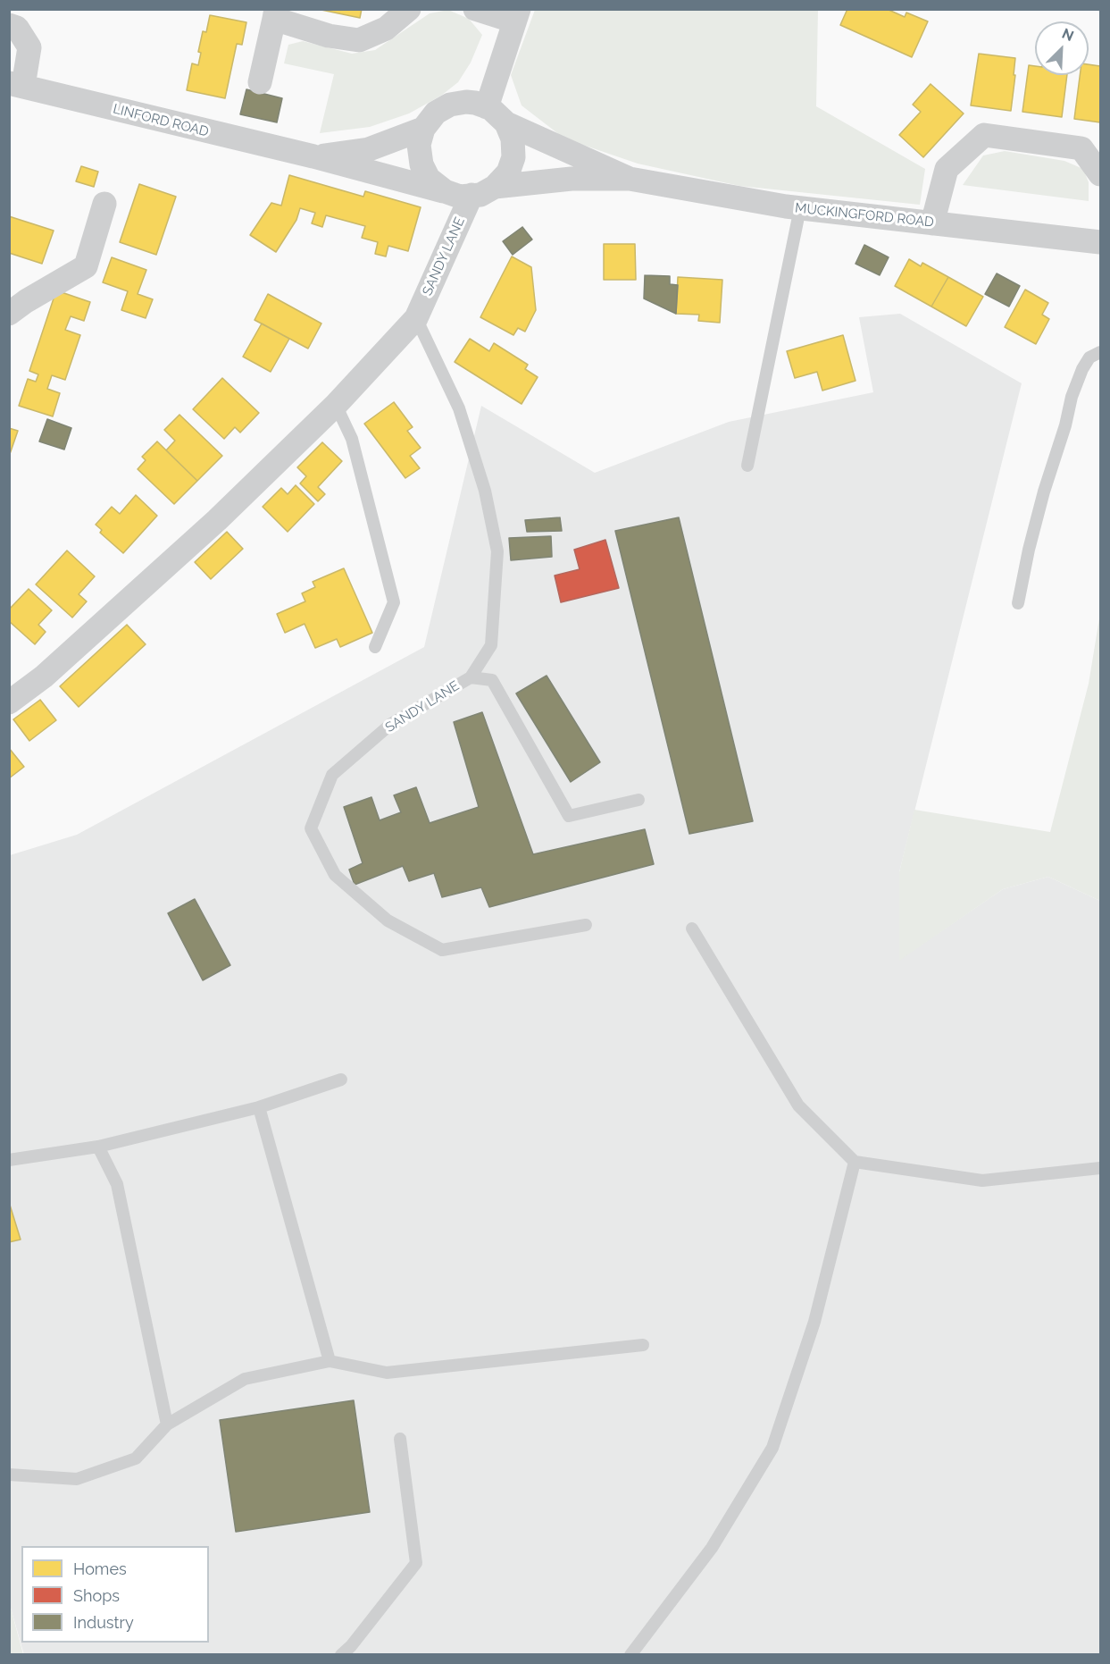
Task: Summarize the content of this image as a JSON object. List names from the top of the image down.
{
  "streets": {
    "street": ["LINFORD ROAD", "MUCKINGFORD ROAD", "SANDY LANE"]
  },
  "crossings": [
    ["LINFORD ROAD", "MUCKINGFORD ROAD"],
    ["LINFORD ROAD", "SANDY LANE"],
    ["MUCKINGFORD ROAD", "SANDY LANE"]
  ],
  "legend": ["Homes", "Shops", "Industry"],
  "north": "top right"
}
